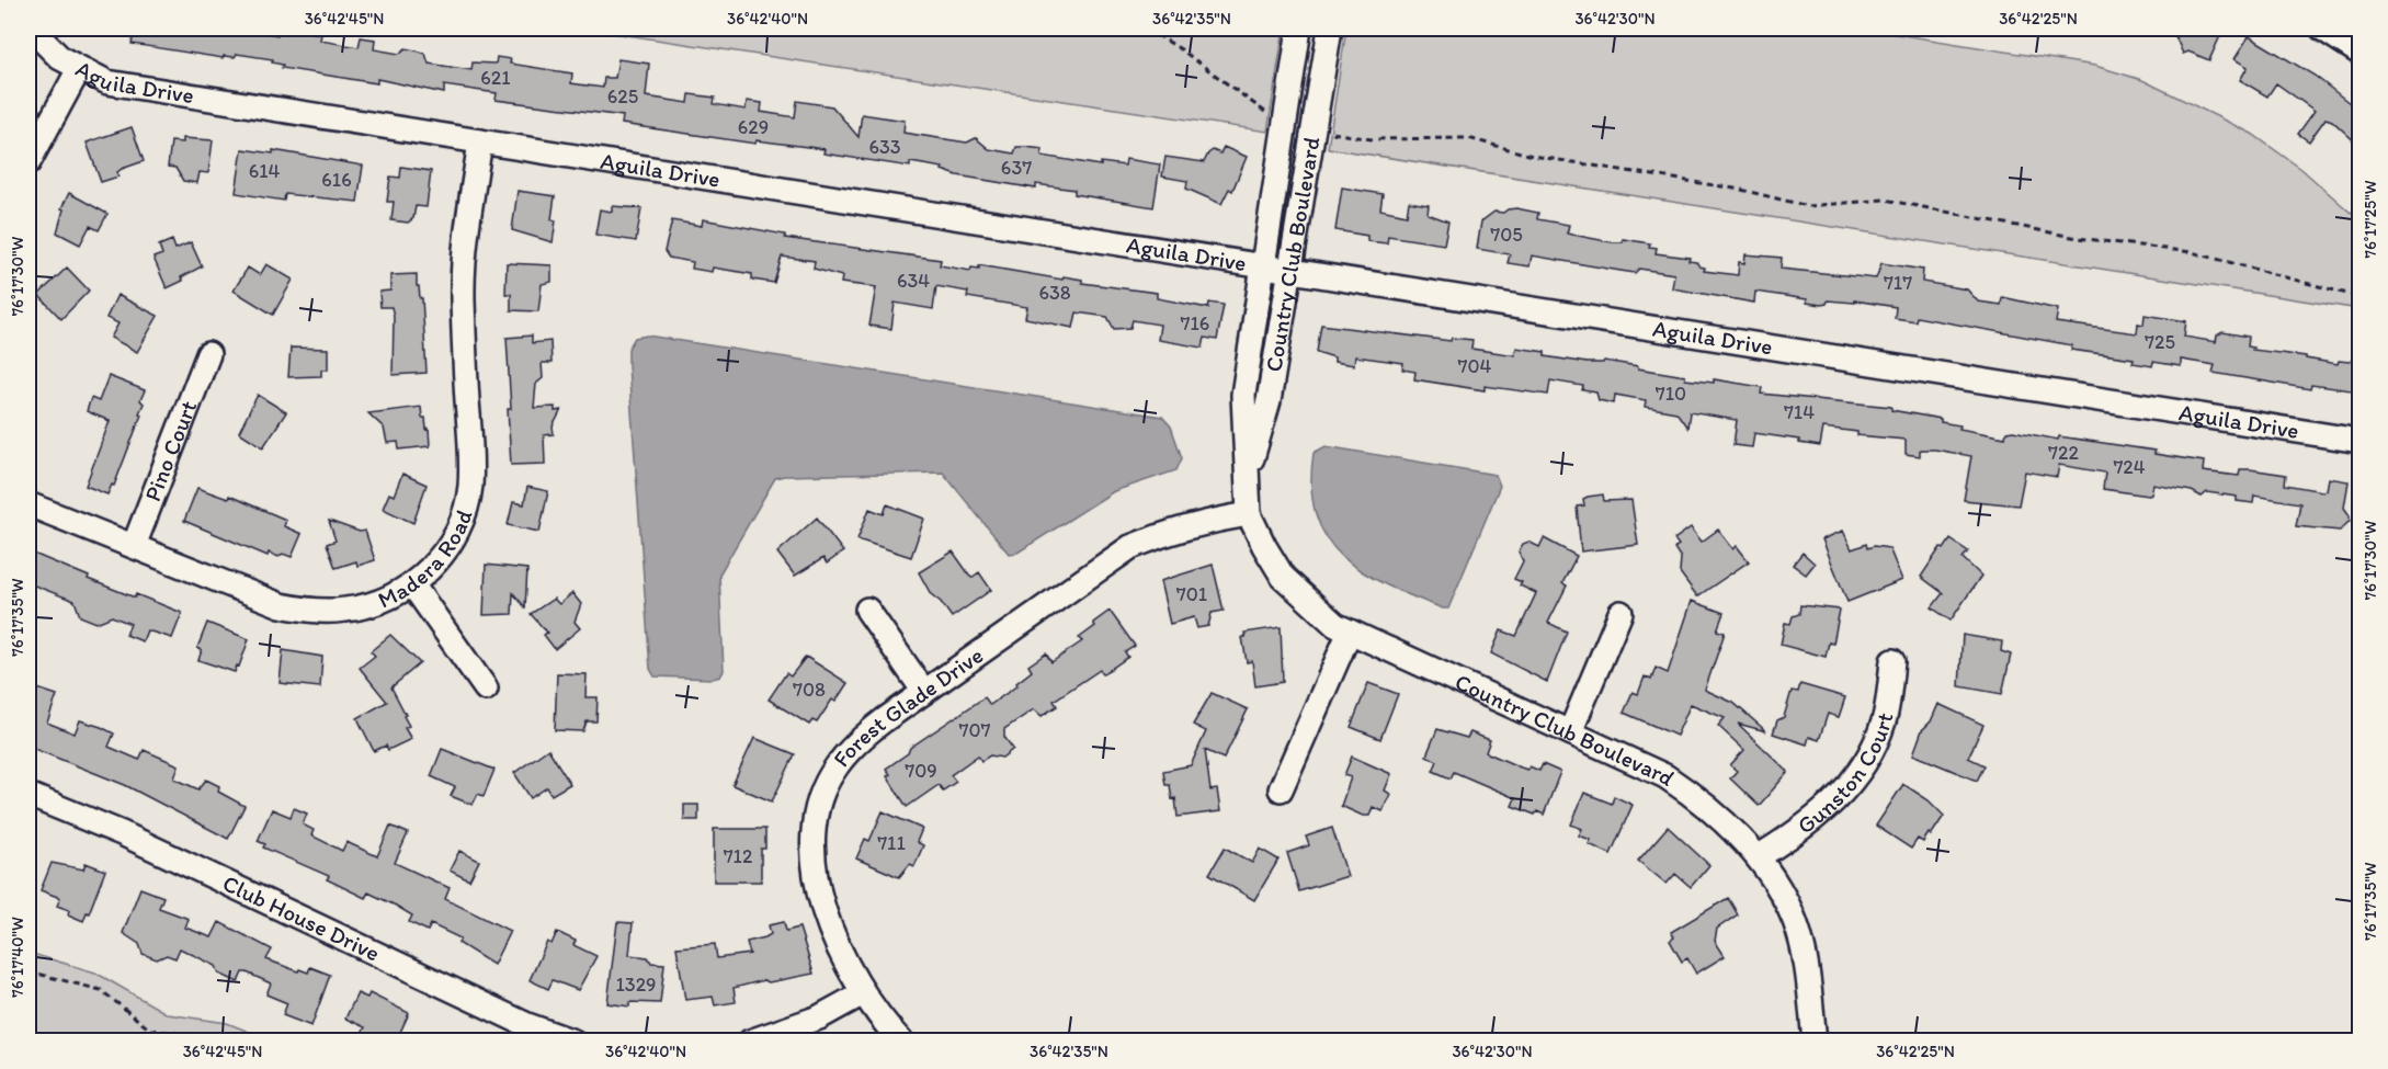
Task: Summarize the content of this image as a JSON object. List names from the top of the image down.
{
  "streets": {
    "street": [
      "Aguila Drive",
      "Country Club Boulevard",
      "Pino Court",
      "Madera Road",
      "Forest Glade Drive",
      "Gunston Court",
      "Club House Drive"
    ]
  },
  "crossings": [
    ["Aguila Drive", "Country Club Boulevard"],
    ["Aguila Drive", "Madera Road"],
    ["Country Club Boulevard", "Forest Glade Drive"],
    ["Country Club Boulevard", "Gunston Court"],
    ["Pino Court", "Madera Road"]
  ],
  "house_numbers": [
    "621",
    "625",
    "629",
    "633",
    "637",
    "614",
    "616",
    "705",
    "634",
    "717",
    "638",
    "716",
    "725",
    "704",
    "710",
    "714",
    "722",
    "724",
    "701",
    "708",
    "707",
    "709",
    "711",
    "712",
    "1329"
  ],
  "coordinates": [
    "36°42'45\"N",
    "36°42'40\"N",
    "36°42'35\"N",
    "36°42'30\"N",
    "36°42'25\"N",
    "76°17'25\"W",
    "76°17'30\"W",
    "76°17'35\"W",
    "76°17'40\"W"
  ]
}
